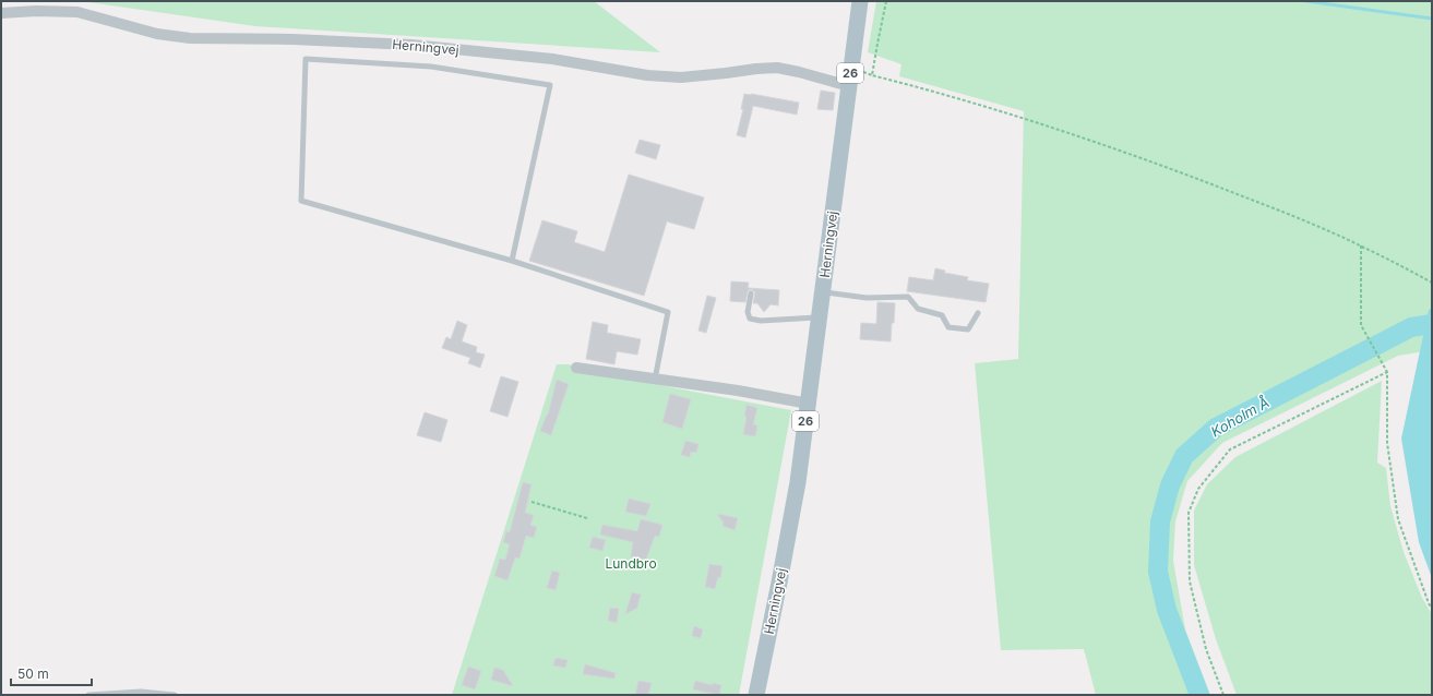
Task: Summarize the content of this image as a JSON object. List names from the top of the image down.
{
  "streets": {
    "main road": ["Herningvej", "26"]
  },
  "water": ["Koholm Å"],
  "parks": ["Lundbro"],
  "scale_bar": "50 m"
}
